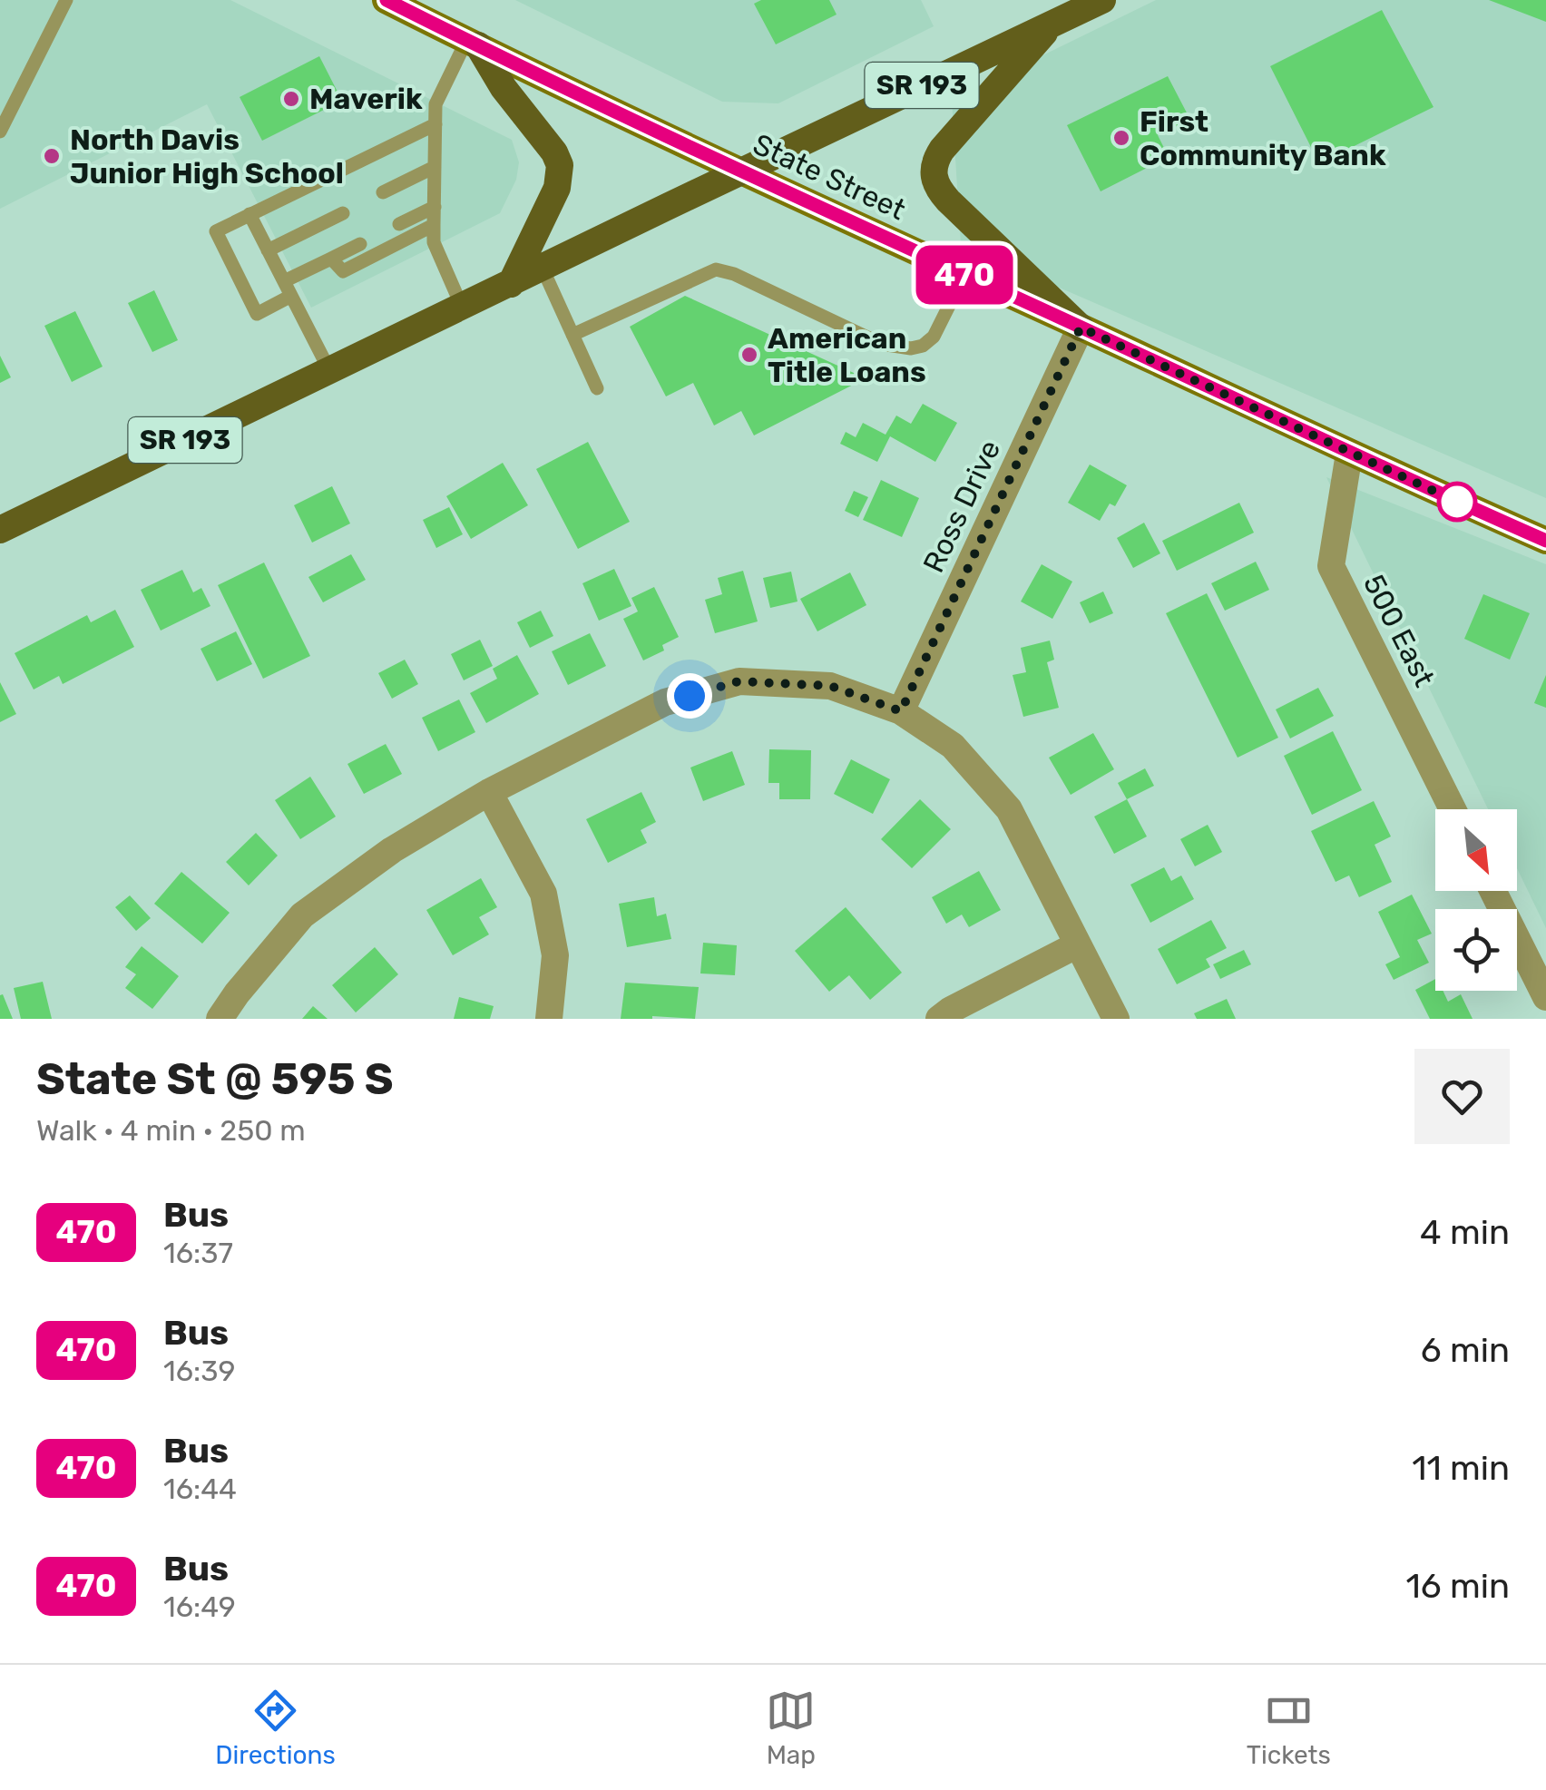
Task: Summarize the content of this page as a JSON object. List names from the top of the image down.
{
  "streets": {
    "main road": ["SR 193", "State Street"],
    "street": ["Ross Drive", "500 East"]
  },
  "crossings": [
    ["SR 193", "State Street"],
    ["State Street", "Ross Drive"],
    ["State Street", "500 East"]
  ],
  "places": [
    "Maverik",
    "First Community Bank",
    "North Davis Junior High School",
    "American Title Loans"
  ],
  "lines": ["bus line 470"],
  "north": "bottom right",
  "page": {
    "on_map": "470",
    "heading": ["State St @ 595 S", "Walk · 4 min · 250 m"],
    "list": [
      {
        "mark": "470",
        "name": "Bus",
        "note": "16:37",
        "value": "4 min"
      },
      {
        "mark": "470",
        "name": "Bus",
        "note": "16:39",
        "value": "6 min"
      },
      {
        "mark": "470",
        "name": "Bus",
        "note": "16:44",
        "value": "11 min"
      },
      {
        "mark": "470",
        "name": "Bus",
        "note": "16:49",
        "value": "16 min"
      }
    ],
    "tabs": ["Directions", "Map", "Tickets"]
  }
}
